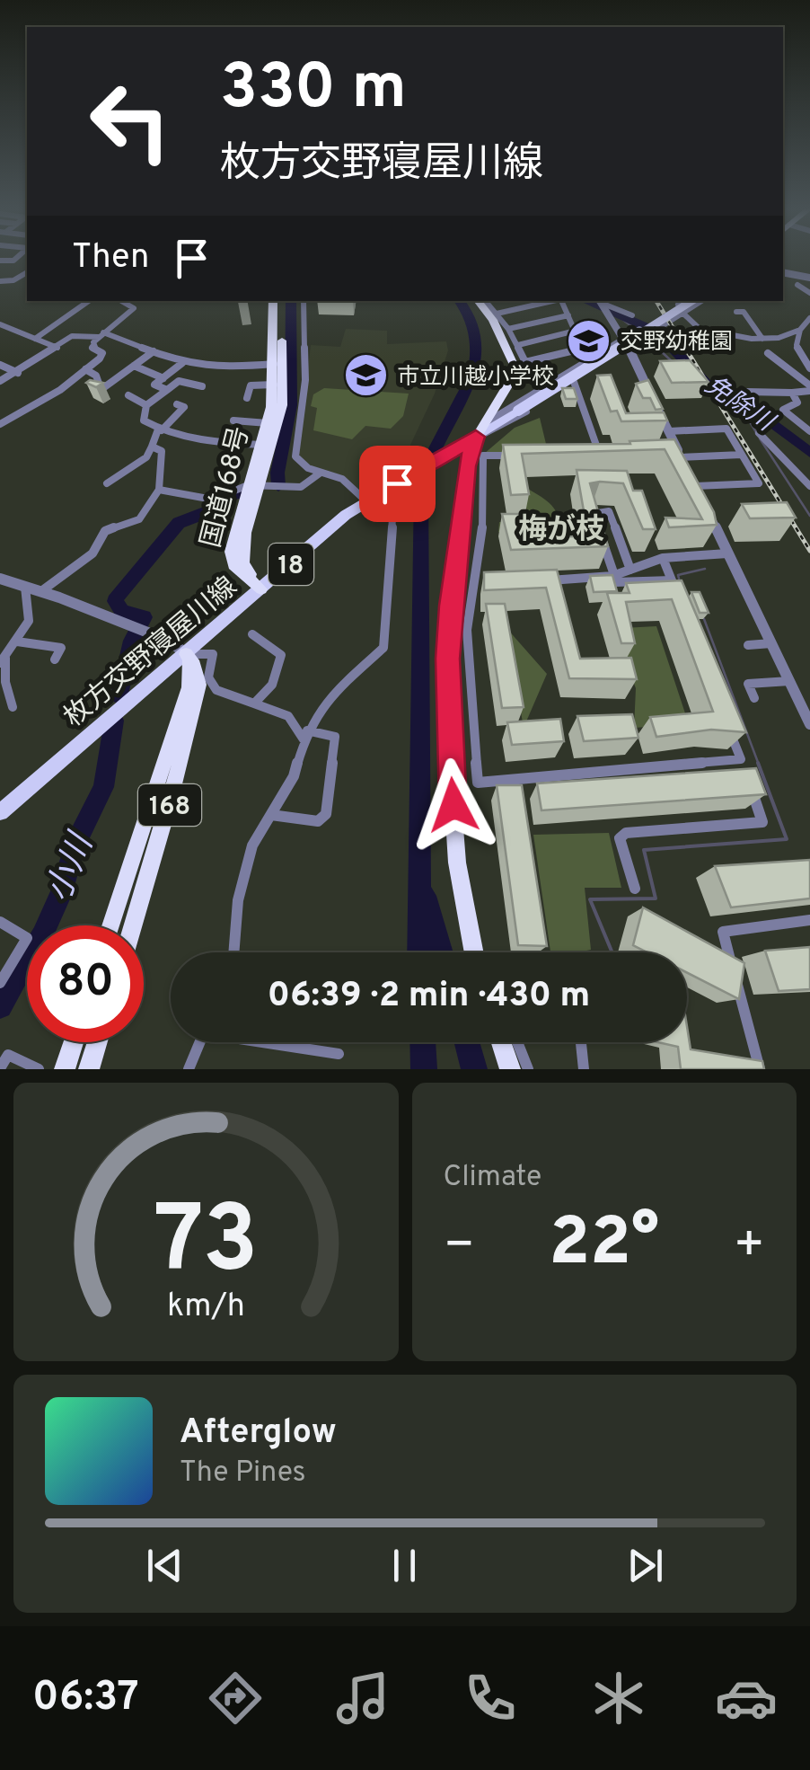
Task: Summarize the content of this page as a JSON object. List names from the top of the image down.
{
  "streets": {
    "highway": ["国道168号", "168"],
    "main road": ["18", "枚方交野寝屋川線"]
  },
  "crossings": [
    ["国道168号", "枚方交野寝屋川線"],
    ["枚方交野寝屋川線", "168"]
  ],
  "districts": ["梅が枝"],
  "water": ["免除川", "小川"],
  "places": {
    "school or university": ["交野幼稚園", "市立川越小学校"]
  },
  "page": {
    "turn": ["330 m", "枚方交野寝屋川線"],
    "then": "Then",
    "limit": "80",
    "trip": "06:39 · 2 min · 430 m",
    "tile": "Climate",
    "heat": ["−", "22°", "+"],
    "song": ["Afterglow", "The Pines"],
    "tabs": "06:37",
    "gauge": ["73", "km/h"]
  }
}
